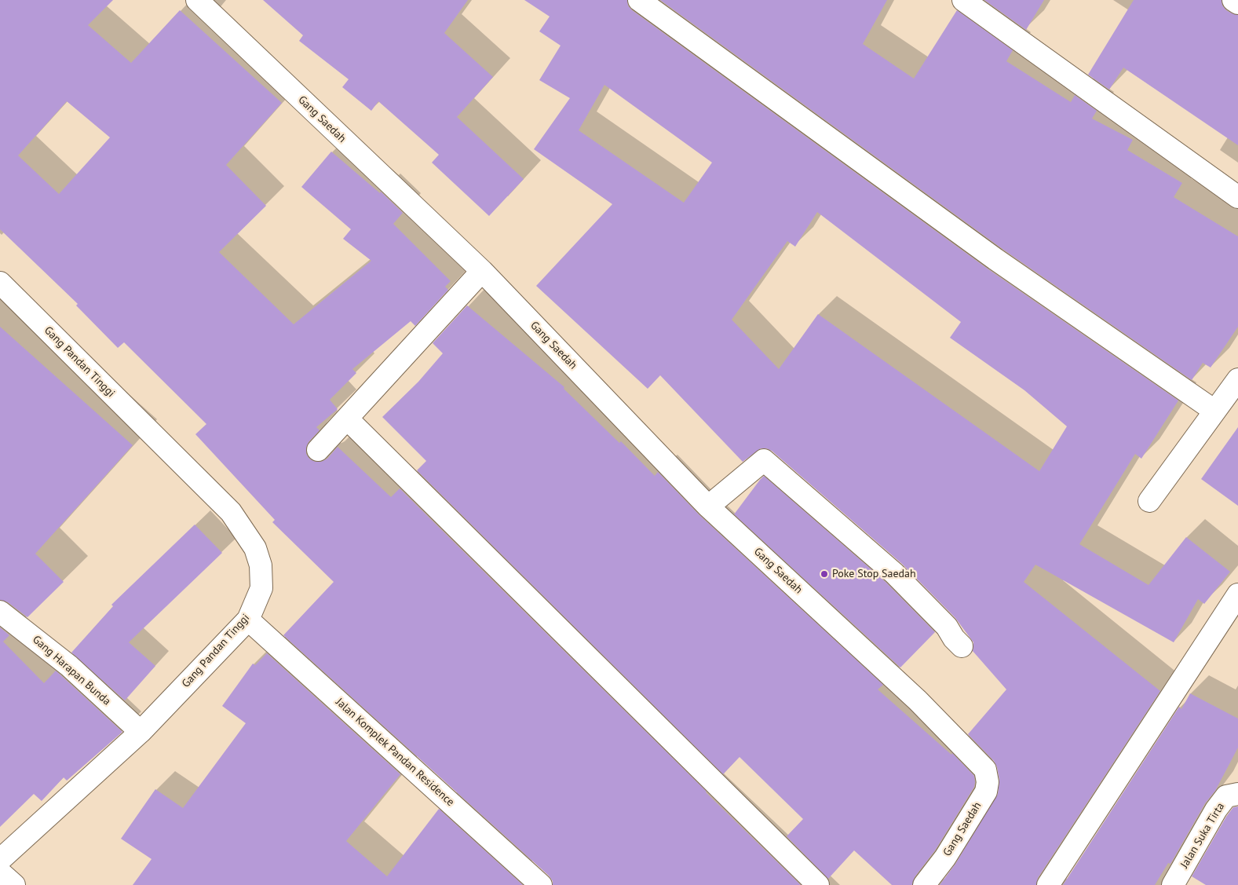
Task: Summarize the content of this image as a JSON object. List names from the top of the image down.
{
  "streets": {
    "street": [
      "Gang Saedah",
      "Gang Pandan Tinggi",
      "Gang Harapan Bunda",
      "Jalan Komplek Pandan Residence",
      "Jalan Suka Tirta"
    ]
  },
  "crossings": [
    ["Gang Pandan Tinggi", "Gang Harapan Bunda"],
    ["Gang Pandan Tinggi", "Jalan Komplek Pandan Residence"]
  ],
  "places": ["Poke Stop Saedah"]
}
